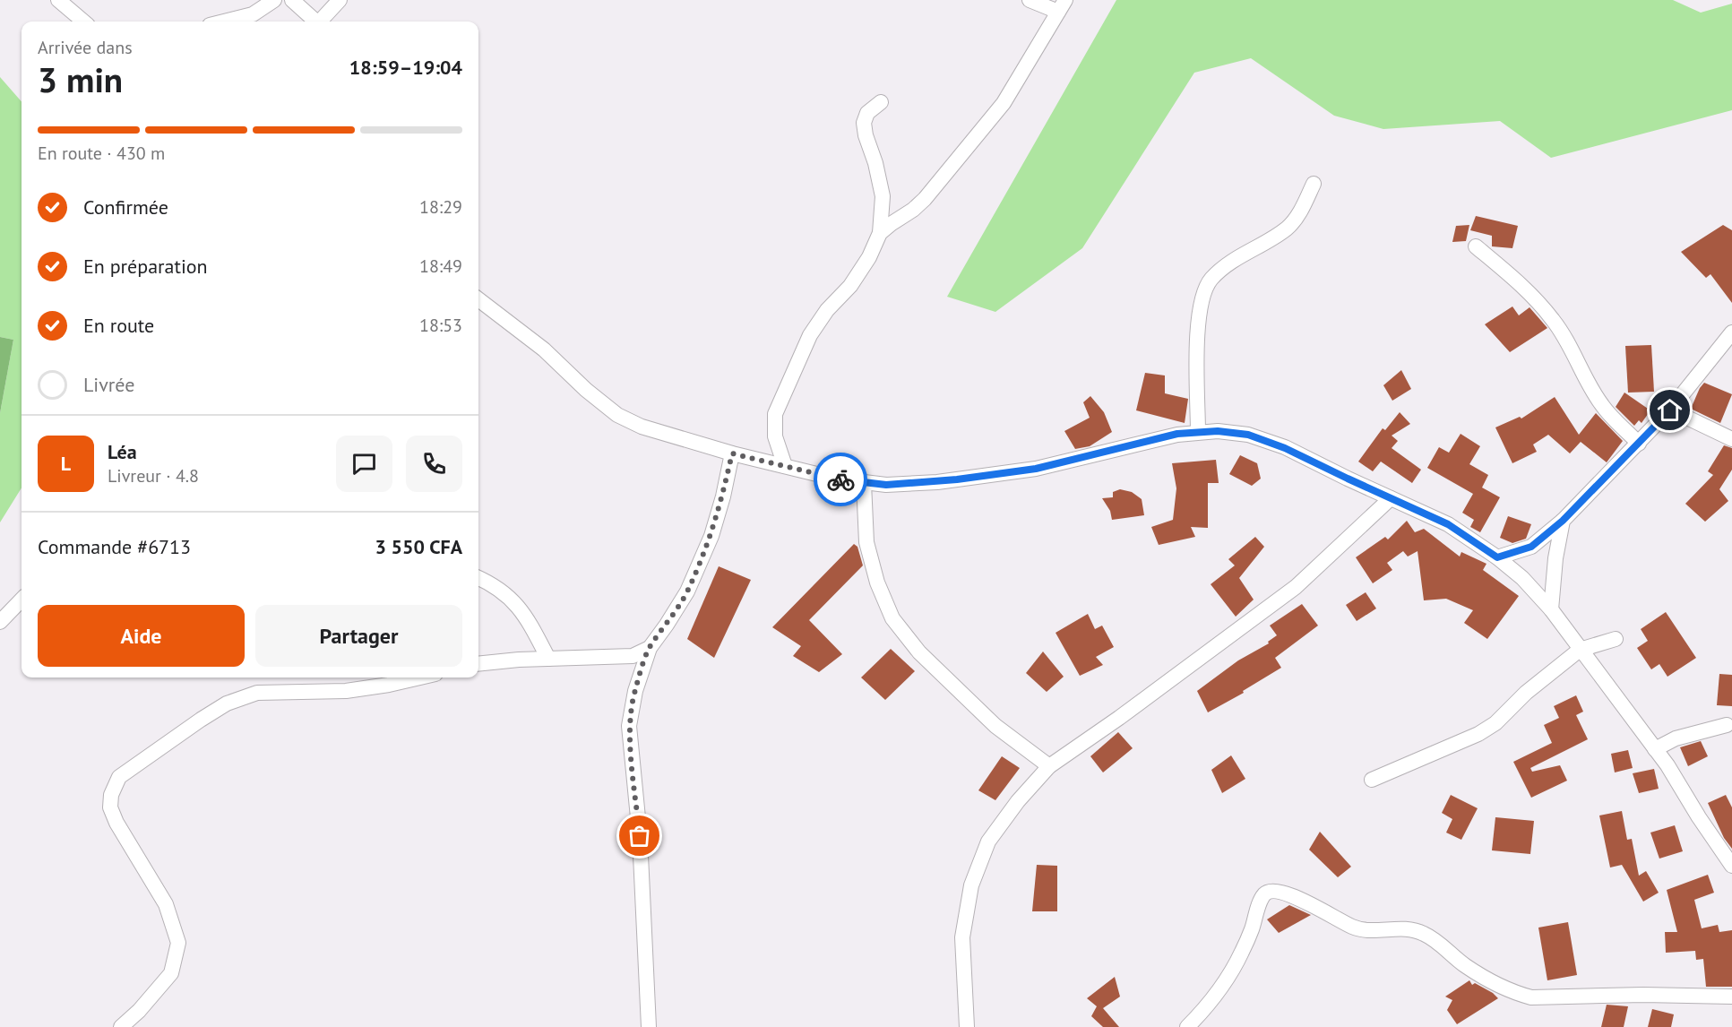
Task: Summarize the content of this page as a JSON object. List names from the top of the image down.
{
  "page": {
    "heading": ["3 min", "Arrivée dans", "18:59–19:04"],
    "panel": [
      "Léa",
      "Livreur · 4.8",
      "Commande #6713",
      "3 550 CFA"
    ],
    "bar": "En route · 430 m",
    "list": [
      ["Confirmée", "18:29"],
      ["En préparation", "18:49"],
      ["En route", "18:53"],
      "Livrée"
    ],
    "round": "L",
    "buttons": ["Aide", "Partager"]
  }
}
